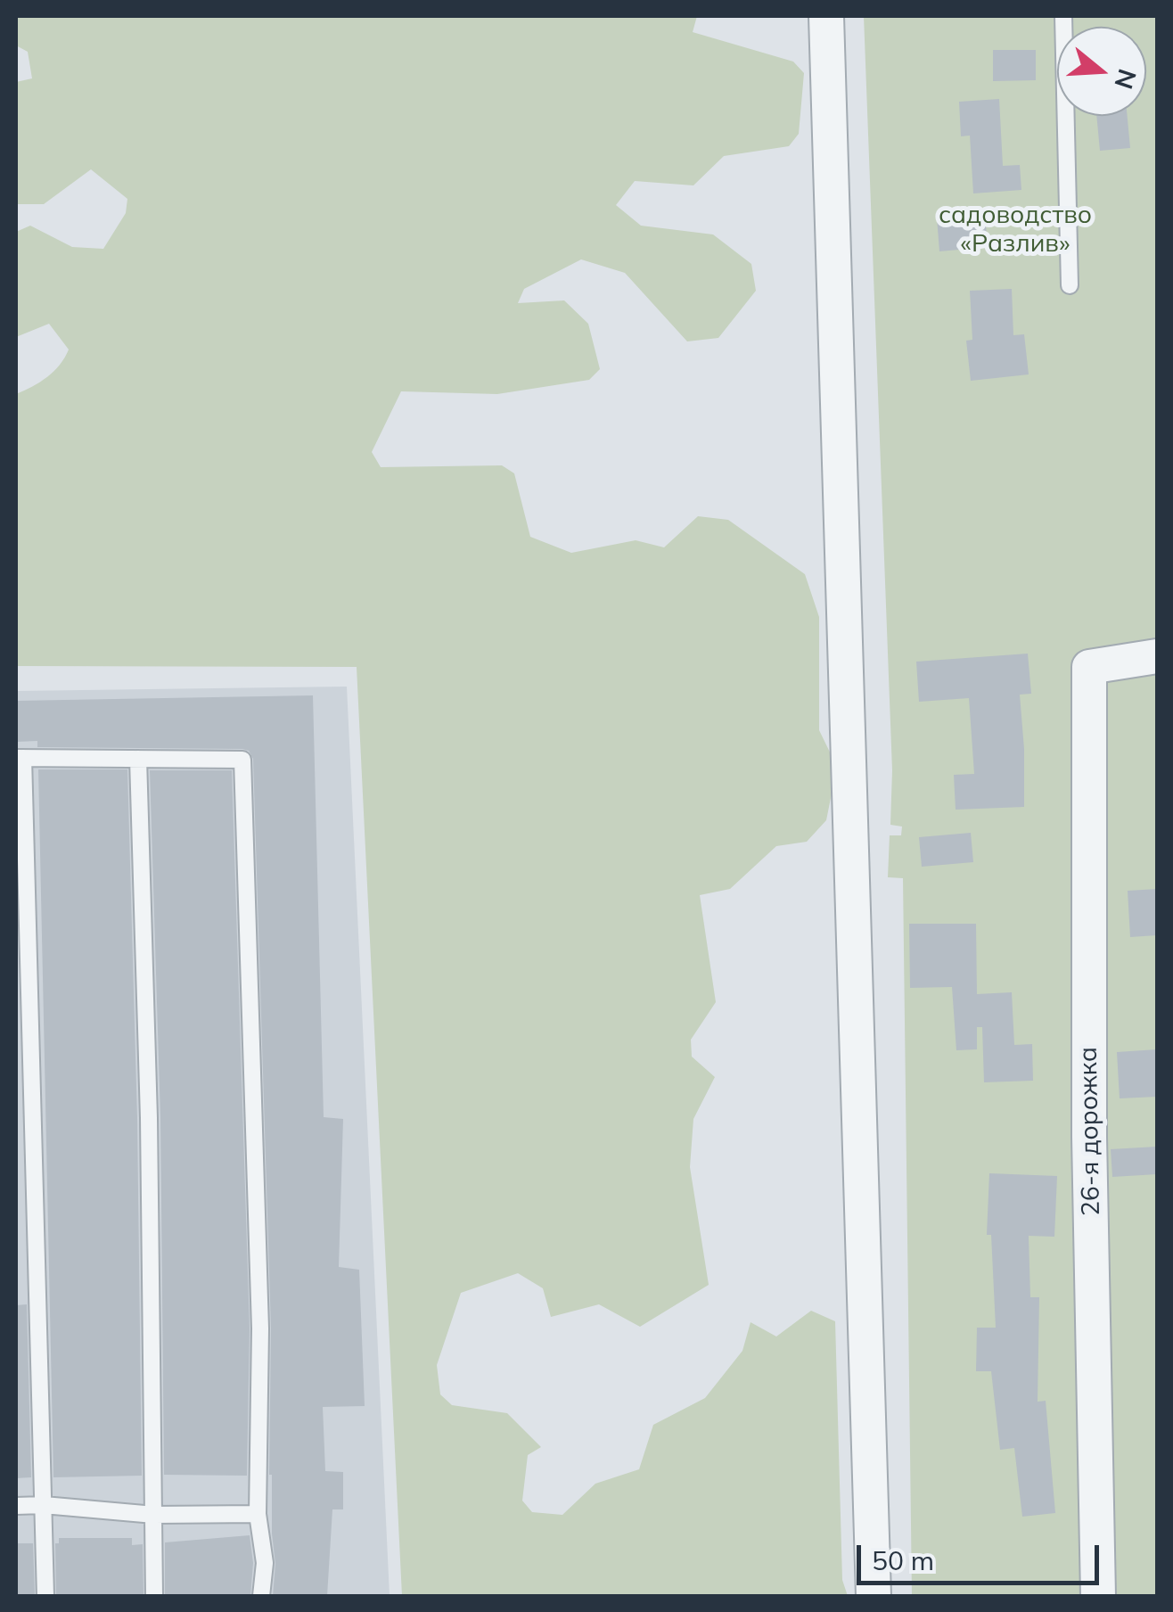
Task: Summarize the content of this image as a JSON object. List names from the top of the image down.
{
  "streets": {
    "street": ["26-я дорожка"]
  },
  "parks": ["садоводство «Разлив»"],
  "scale_bar": "50 m",
  "north": "right"
}
